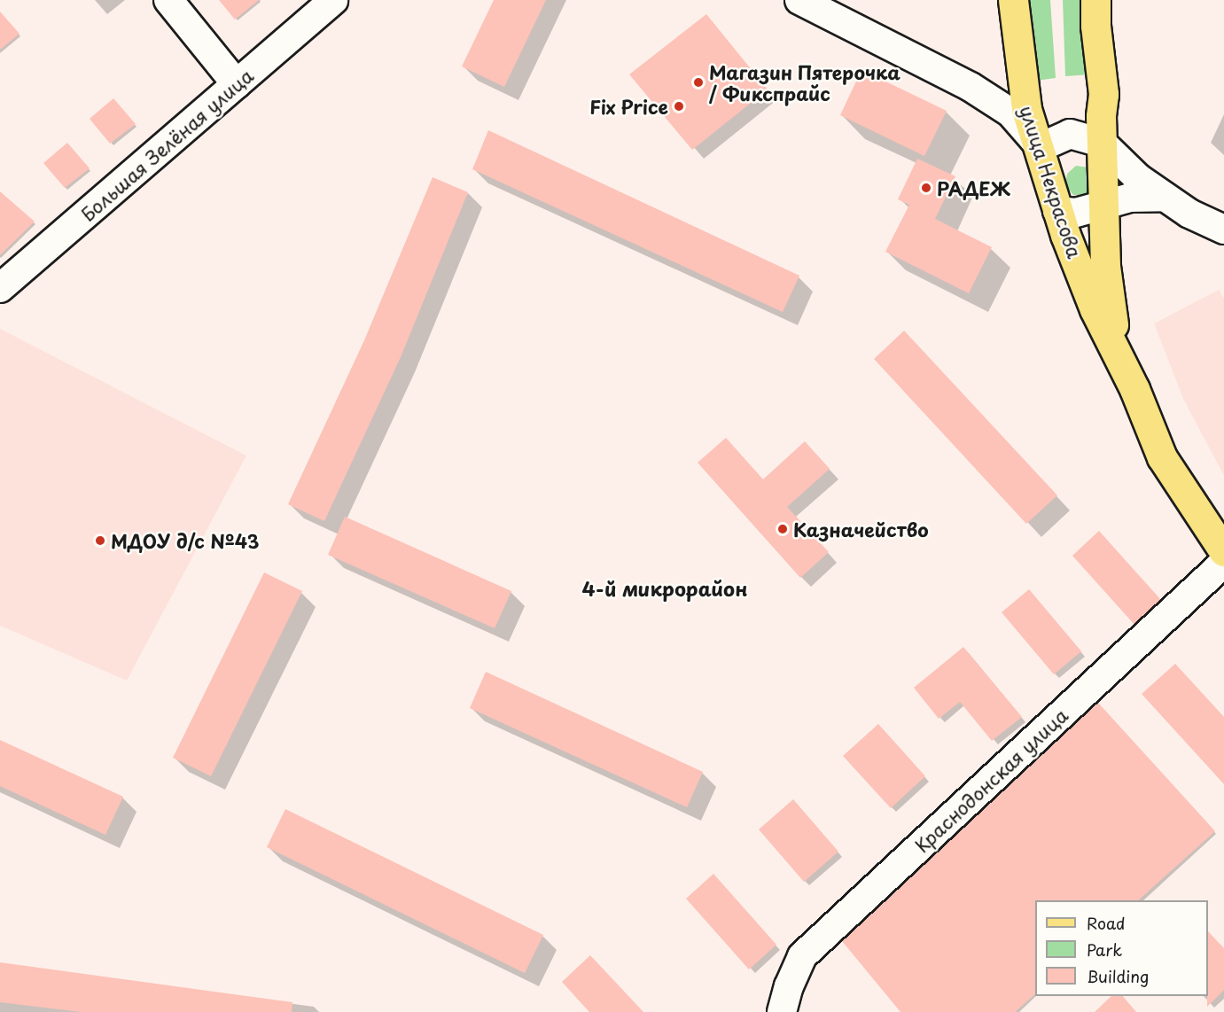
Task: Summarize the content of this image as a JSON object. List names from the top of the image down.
{
  "streets": {
    "main road": ["улица Некрасова"],
    "street": ["Большая Зелёная улица", "Краснодонская улица"]
  },
  "districts": ["4-й микрорайон"],
  "places": [
    "Магазин Пятерочка / Фикспрайс",
    "Fix Price",
    "РАДЕЖ",
    "Казначейство",
    "МДОУ д/с №43"
  ],
  "legend": ["Road", "Park", "Building"]
}
